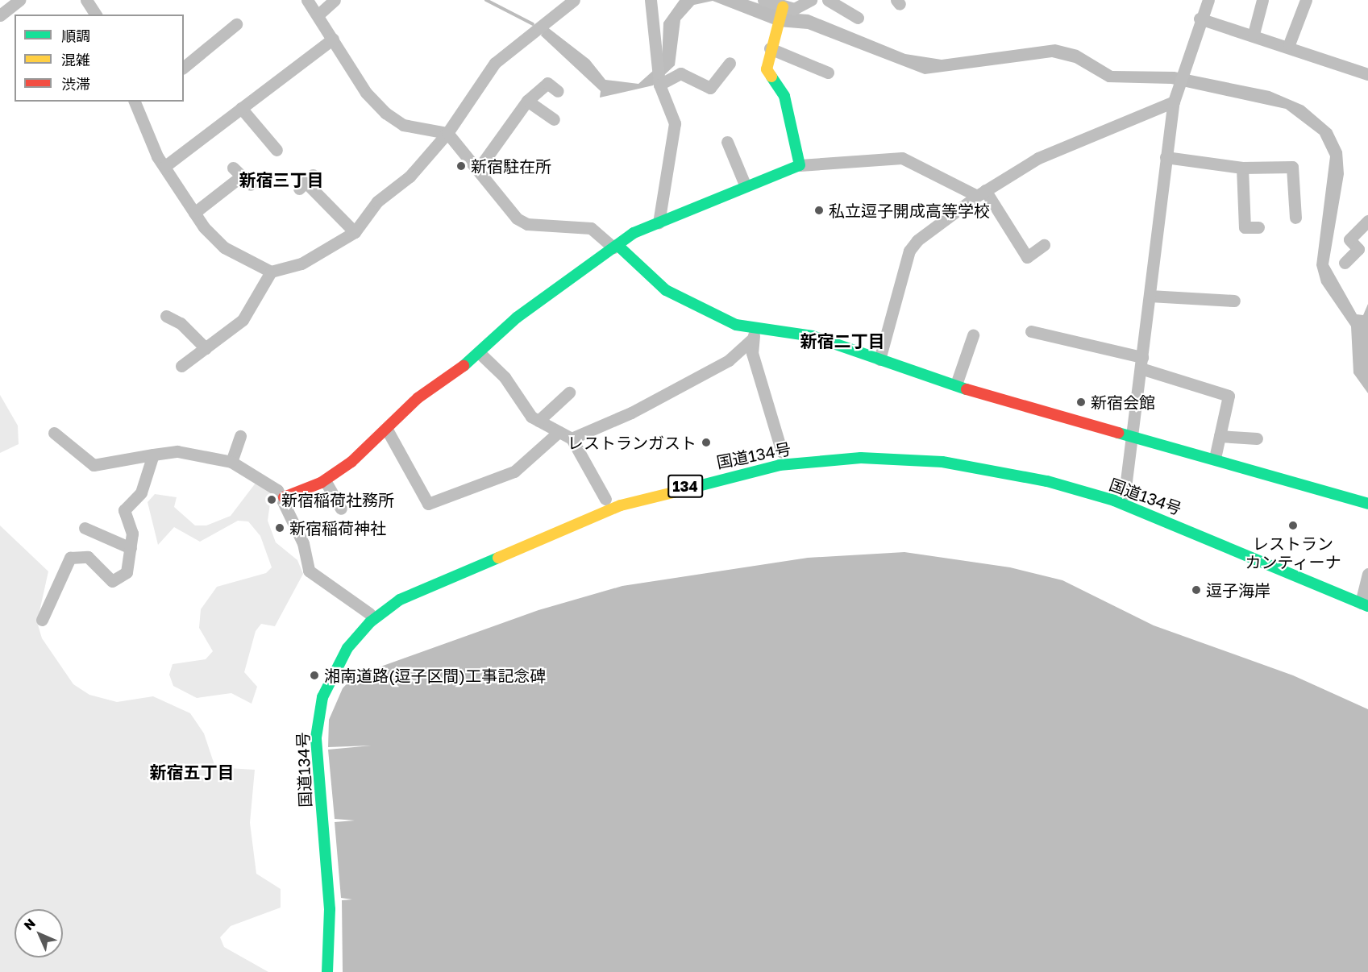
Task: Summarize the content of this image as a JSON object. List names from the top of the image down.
{
  "streets": {
    "main road": ["国道134号", "134"]
  },
  "districts": ["新宿三丁目", "新宿二丁目", "新宿五丁目"],
  "places": [
    "新宿駐在所",
    "私立逗子開成高等学校",
    "新宿会館",
    "レストランガスト",
    "新宿稲荷社務所",
    "レストラン カンティーナ",
    "新宿稲荷神社",
    "逗子海岸",
    "湘南道路(逗子区間)工事記念碑"
  ],
  "legend": ["順調", "混雑", "渋滞"],
  "north": "top left"
}
